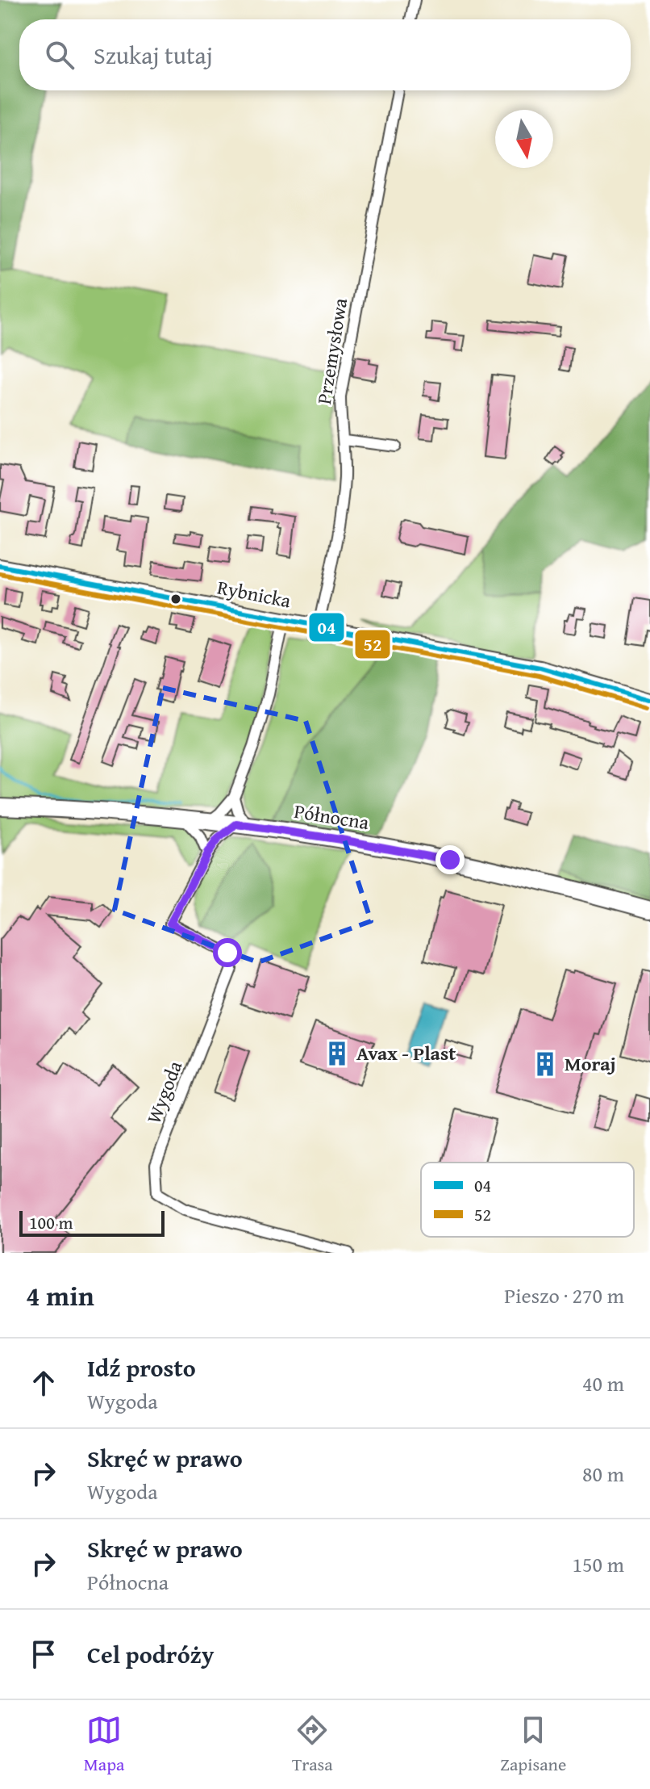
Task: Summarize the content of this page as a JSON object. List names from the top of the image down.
{
  "streets": {
    "main road": ["Północna"],
    "street": ["Przemysłowa", "Rybnicka", "Wygoda"]
  },
  "crossings": [
    ["Przemysłowa", "Rybnicka"],
    ["Północna", "Wygoda"]
  ],
  "places": {
    "building": ["Avax - Plast", "Moraj"]
  },
  "lines": ["transit line 04", "transit line 52"],
  "legend": ["04", "52"],
  "scale_bar": "100 m",
  "north": "bottom",
  "page": {
    "search": "Szukaj tutaj",
    "scale": "100 m",
    "heading": ["4 min", "Pieszo · 270 m"],
    "list": [
      ["Idź prosto", "Wygoda", "40 m"],
      ["Skręć w prawo", "Wygoda", "80 m"],
      ["Skręć w prawo", "Północna", "150 m"],
      "Cel podróży"
    ],
    "nav": ["Mapa", "Trasa", "Zapisane"]
  }
}
